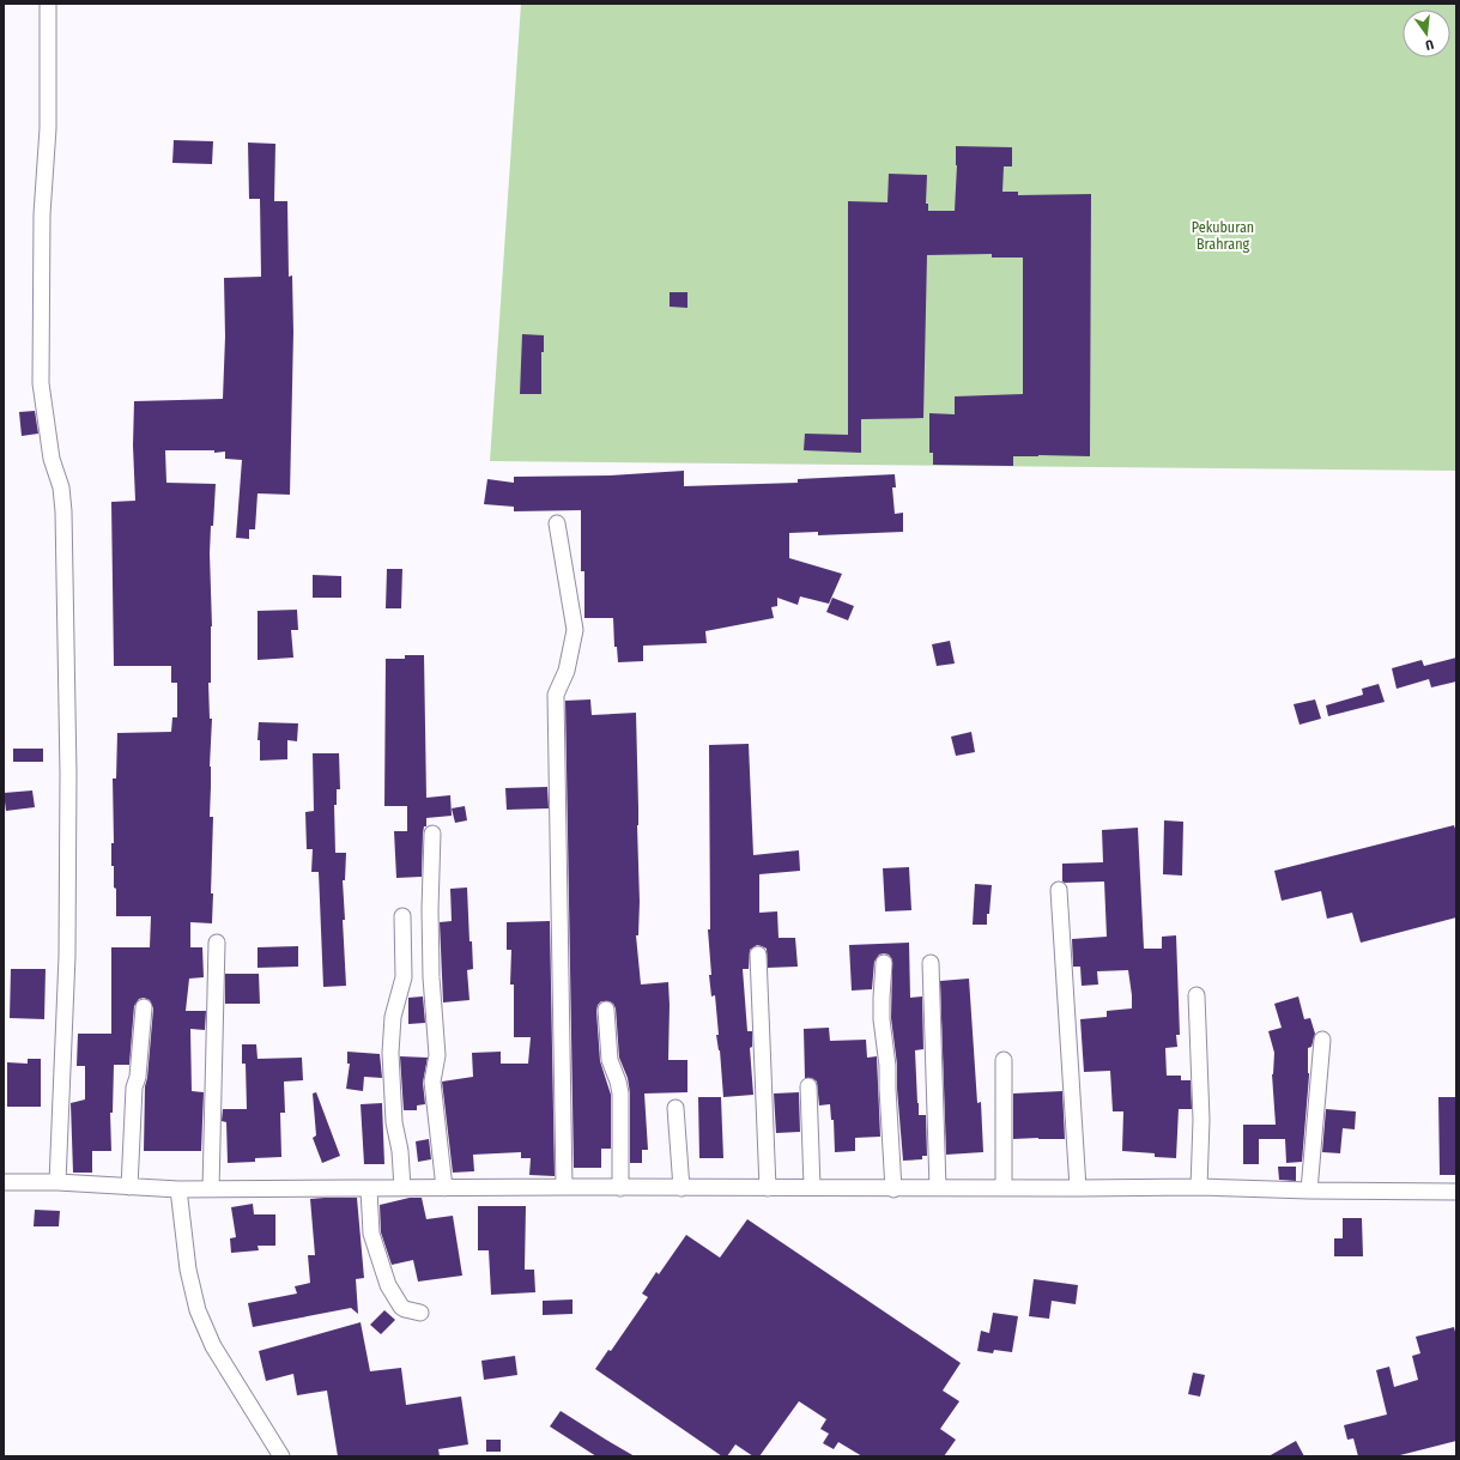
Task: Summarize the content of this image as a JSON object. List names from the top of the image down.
{
  "parks": ["Pekuburan Brahrang"],
  "north": "bottom"
}
